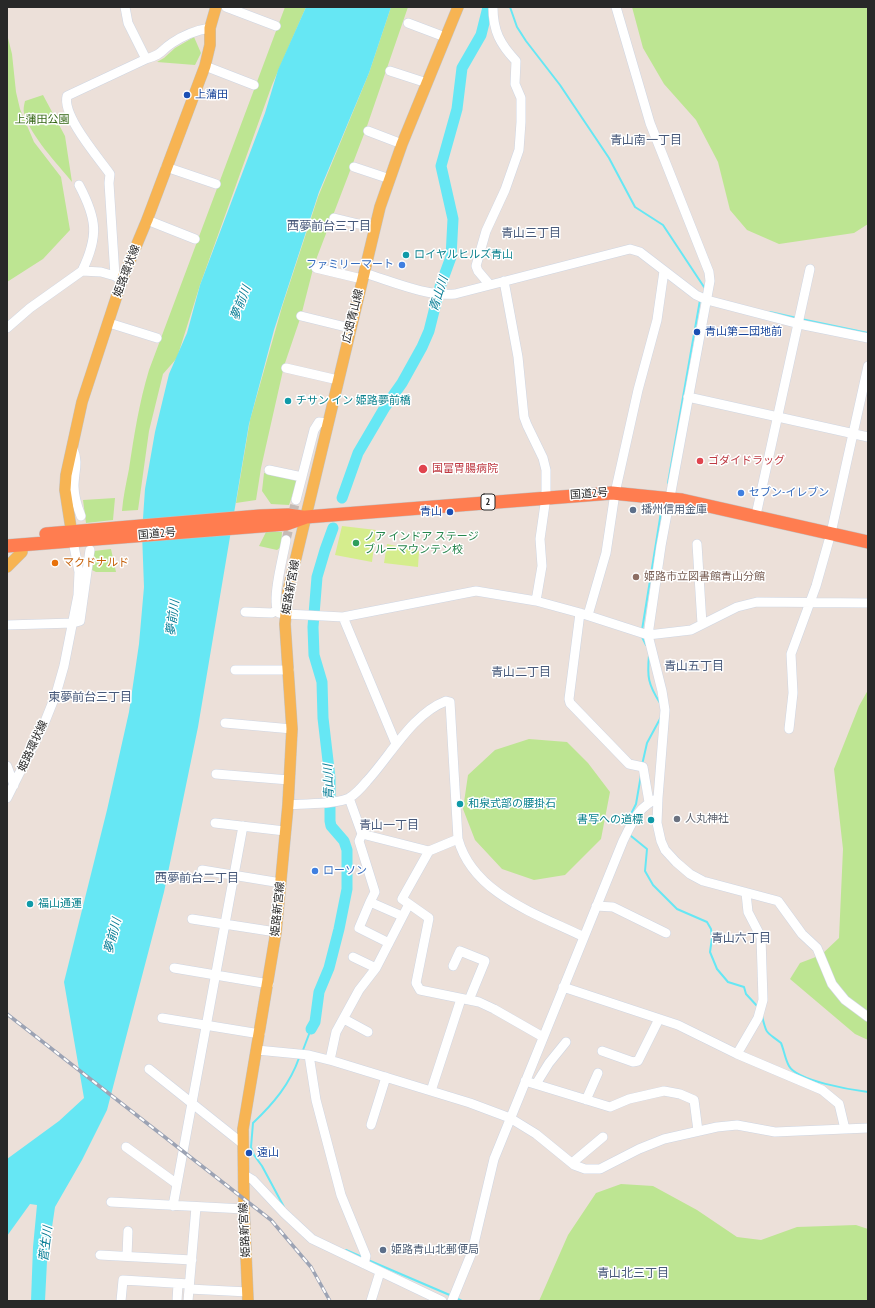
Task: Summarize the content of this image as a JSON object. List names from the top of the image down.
{
  "streets": {
    "highway": ["国道2号", "2"],
    "main road": ["姫路環状線", "広畑青山線", "姫路新宮線"]
  },
  "crossings": [
    ["姫路環状線", "国道2号"],
    ["広畑青山線", "国道2号"],
    ["広畑青山線", "姫路新宮線"],
    ["国道2号", "姫路新宮線"]
  ],
  "districts": [
    "青山南一丁目",
    "西夢前台三丁目",
    "青山三丁目",
    "青山五丁目",
    "青山二丁目",
    "東夢前台三丁目",
    "青山一丁目",
    "西夢前台二丁目",
    "青山六丁目",
    "青山北三丁目"
  ],
  "water": ["青山川", "夢前川", "菅生川"],
  "parks": ["上蒲田公園"],
  "places": [
    "上蒲田",
    "ロイヤルヒルズ青山",
    "ファミリーマート",
    "青山第二団地前",
    "チサン イン 姫路夢前橋",
    "ゴダイドラッグ",
    "国富胃腸病院",
    "セブン-イレブン",
    "播州信用金庫",
    "青山",
    "ノア インドア ステージ ブルーマウンテン校",
    "マクドナルド",
    "姫路市立図書館青山分館",
    "和泉式部の腰掛石",
    "人丸神社",
    "書写への道標",
    "ローソン",
    "福山通運",
    "遠山",
    "姫路青山北郵便局"
  ]
}
